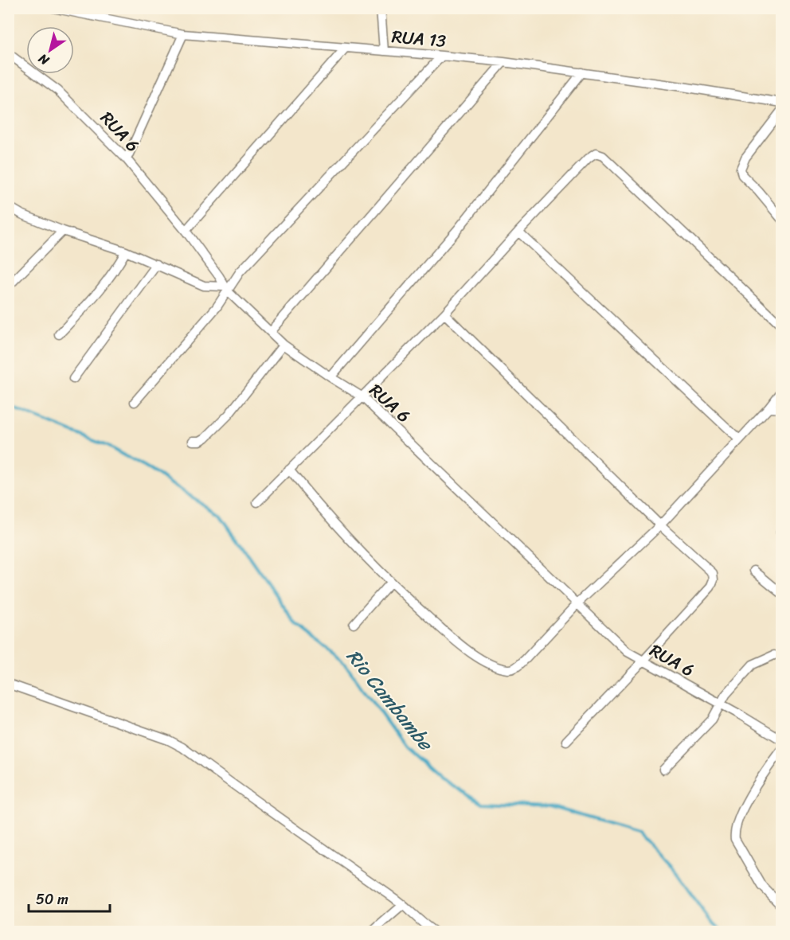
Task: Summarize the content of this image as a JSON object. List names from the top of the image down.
{
  "streets": {
    "street": ["RUA 13", "RUA 6"]
  },
  "water": ["Rio Cambambe"],
  "scale_bar": "50 m",
  "north": "bottom left"
}
